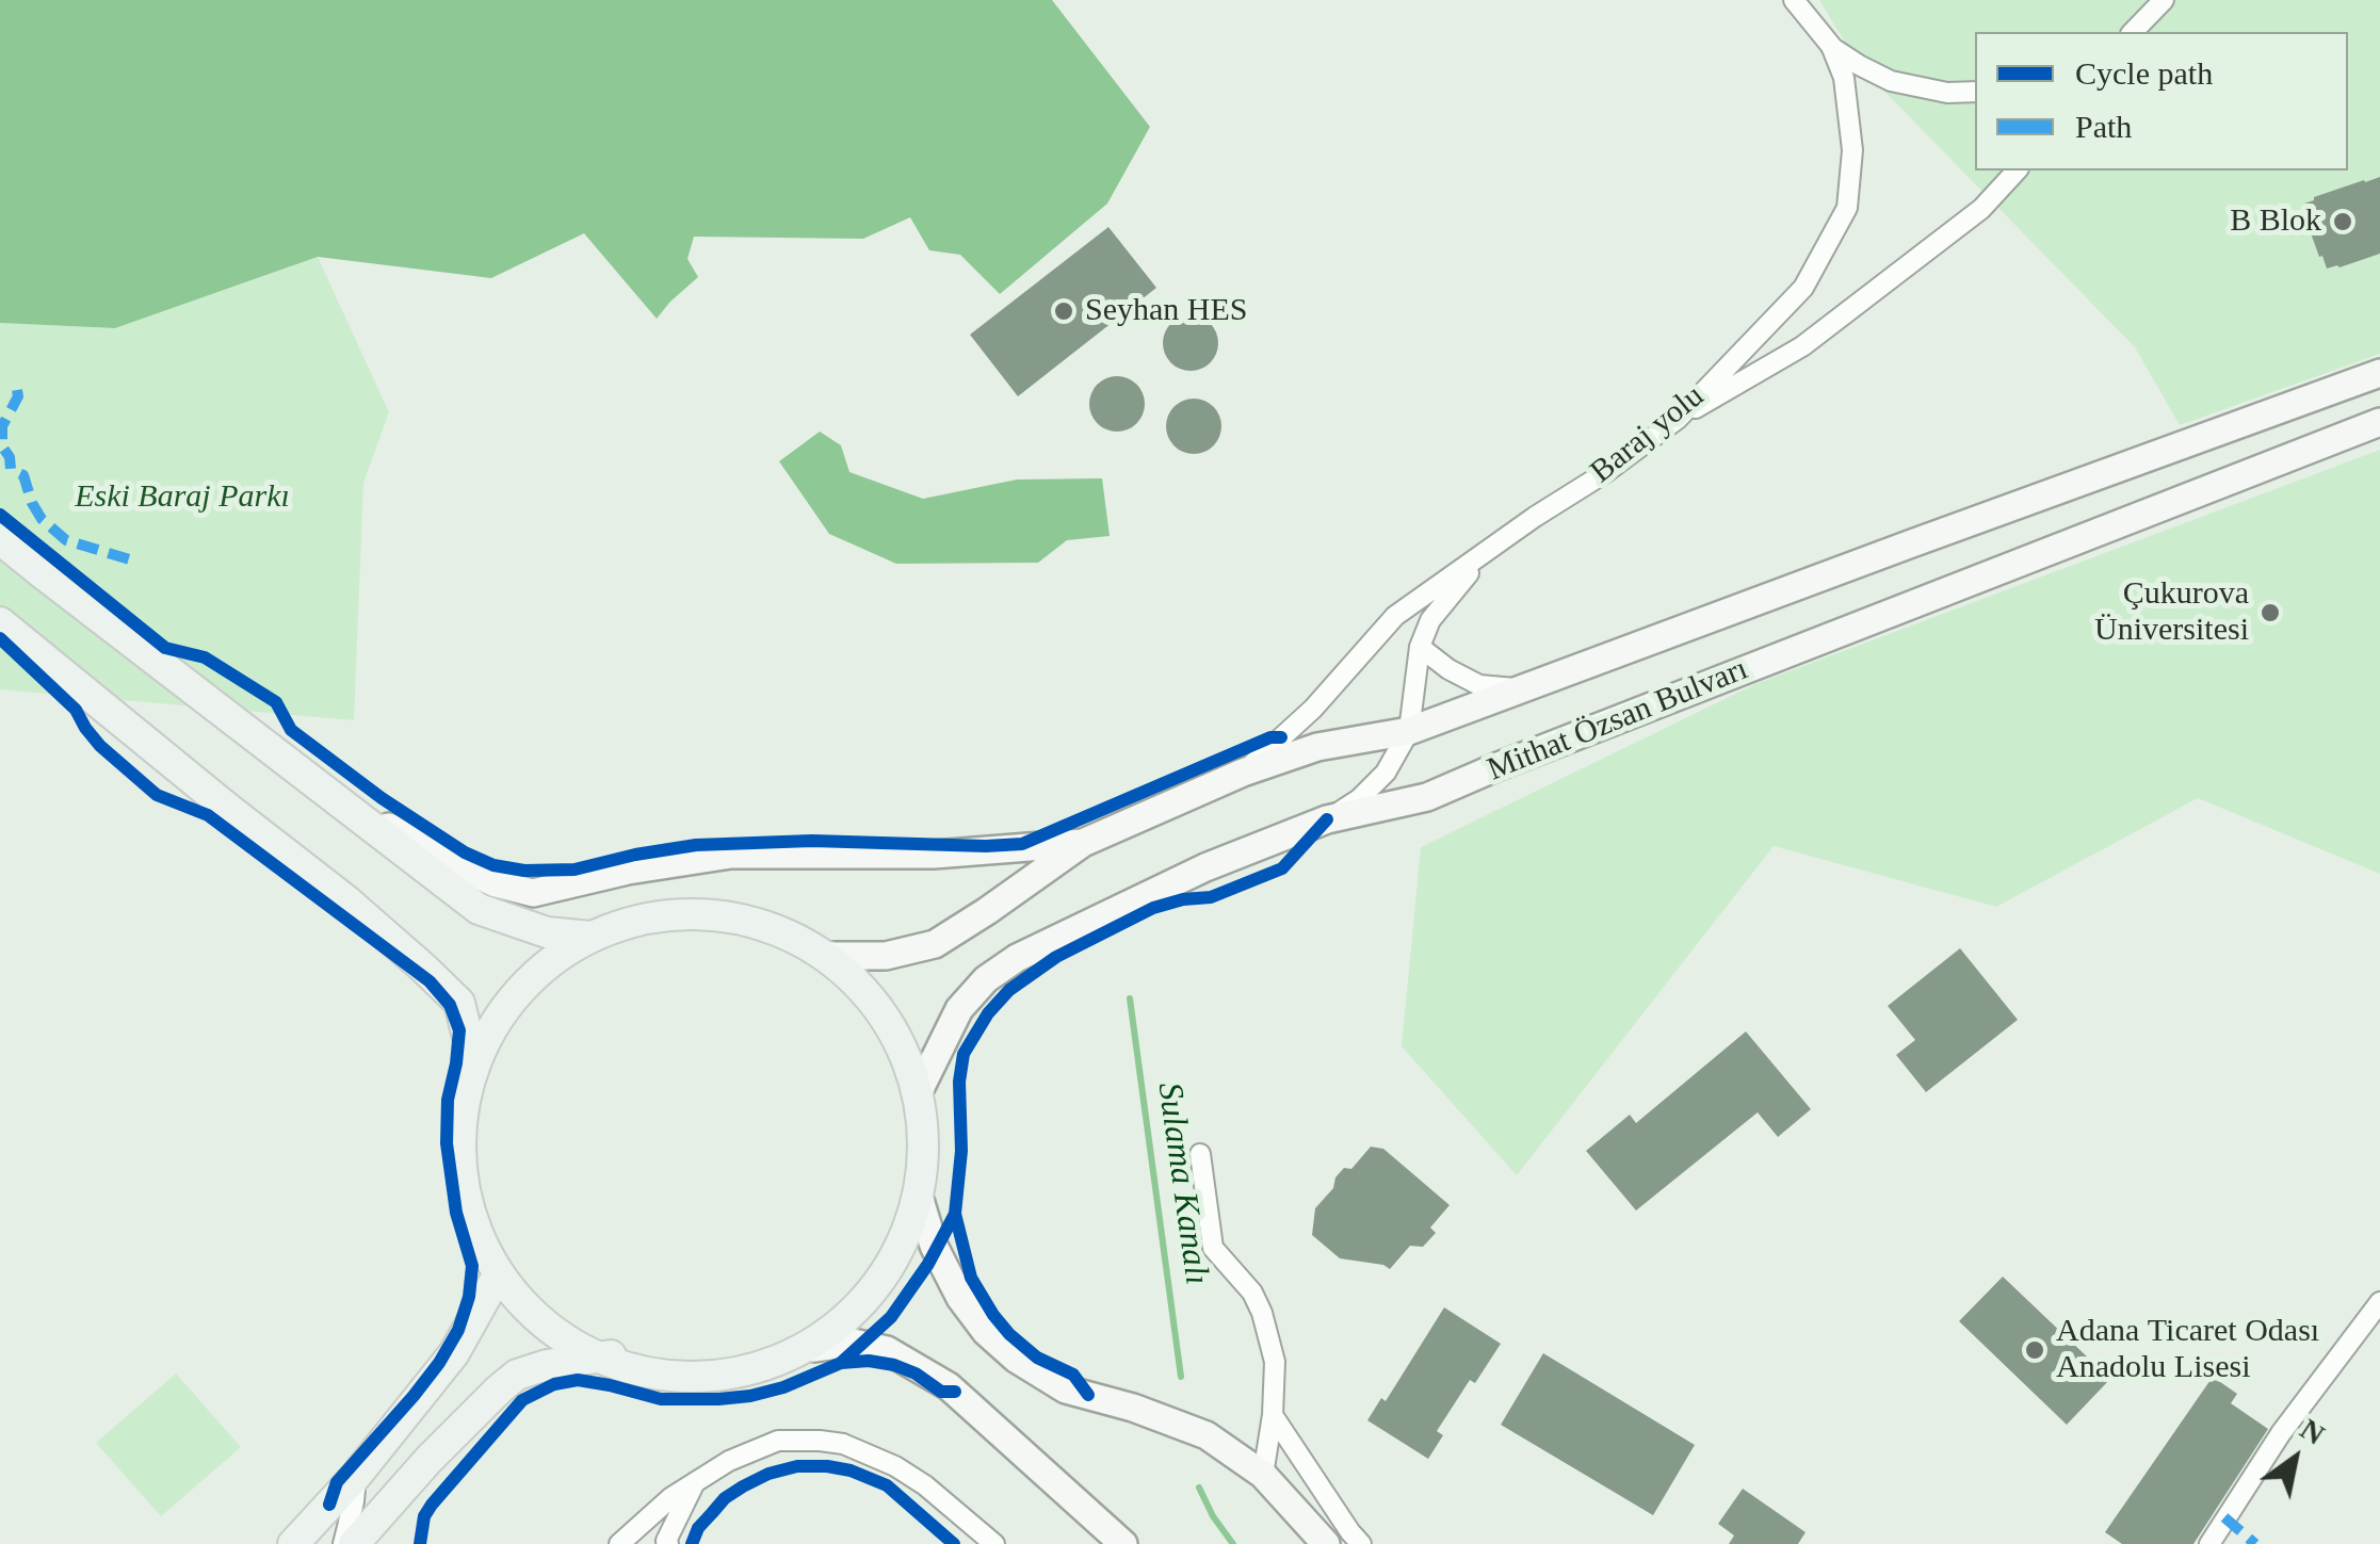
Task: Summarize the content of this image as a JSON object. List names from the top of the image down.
{
  "streets": {
    "main road": ["Mithat Özsan Bulvarı"],
    "street": ["Baraj yolu"]
  },
  "crossings": [
    ["Baraj yolu", "Mithat Özsan Bulvarı"]
  ],
  "water": ["Sulama Kanalı"],
  "parks": ["Eski Baraj Parkı"],
  "places": [
    "B Blok",
    "Seyhan HES",
    "Çukurova Üniversitesi",
    "Adana Ticaret Odası Anadolu Lisesi"
  ],
  "legend": ["Cycle path", "Path"],
  "north": "top right"
}
